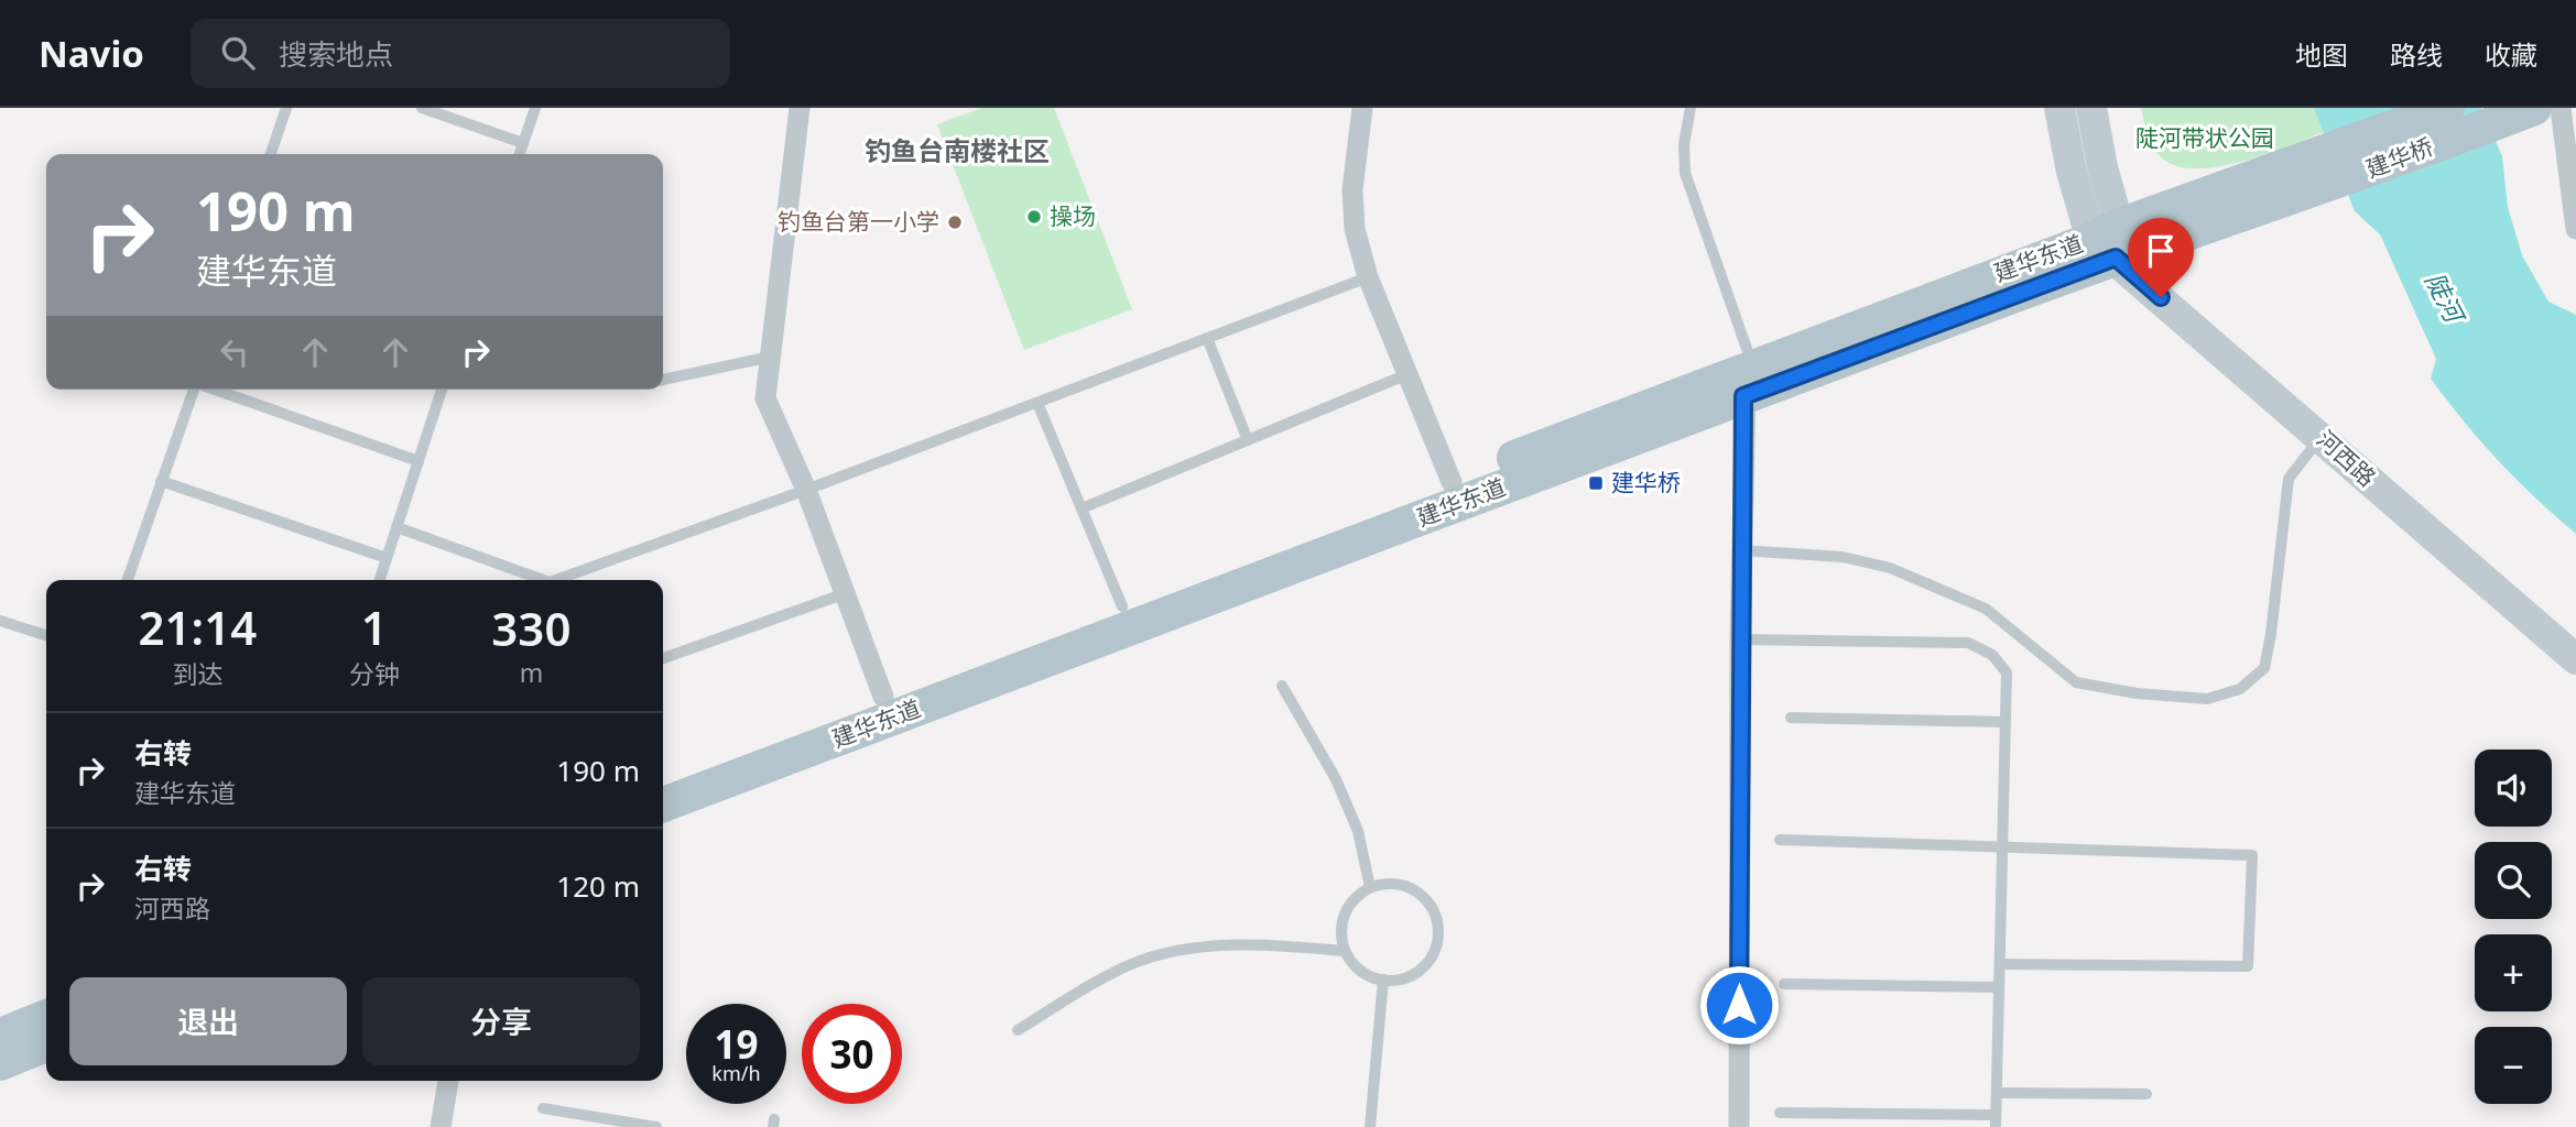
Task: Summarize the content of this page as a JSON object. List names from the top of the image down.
{
  "streets": {
    "main road": ["建华桥", "建华东道"],
    "street": ["河西路"]
  },
  "crossings": [
    ["建华桥", "建华东道"],
    ["建华东道", "河西路"]
  ],
  "districts": ["钓鱼台南楼社区"],
  "water": ["陡河"],
  "parks": ["陡河带状公园"],
  "places": {
    "other": ["操场", "钓鱼台第一小学"],
    "transit": ["建华桥"]
  },
  "page": {
    "header": "Navio",
    "search": "搜索地点",
    "nav": ["地图", "路线", "收藏"],
    "turn": ["190 m", "建华东道"],
    "eta": [
      "21:14",
      "到达",
      "1",
      "分钟",
      "330",
      "m"
    ],
    "list": [
      {
        "name": "右转",
        "note": "建华东道",
        "value": "190 m"
      },
      {
        "name": "右转",
        "note": "河西路",
        "value": "120 m"
      }
    ],
    "map_buttons": ["+", "−"],
    "buttons": ["退出", "分享"],
    "speed": "19 km/h",
    "limit": "30"
  }
}
